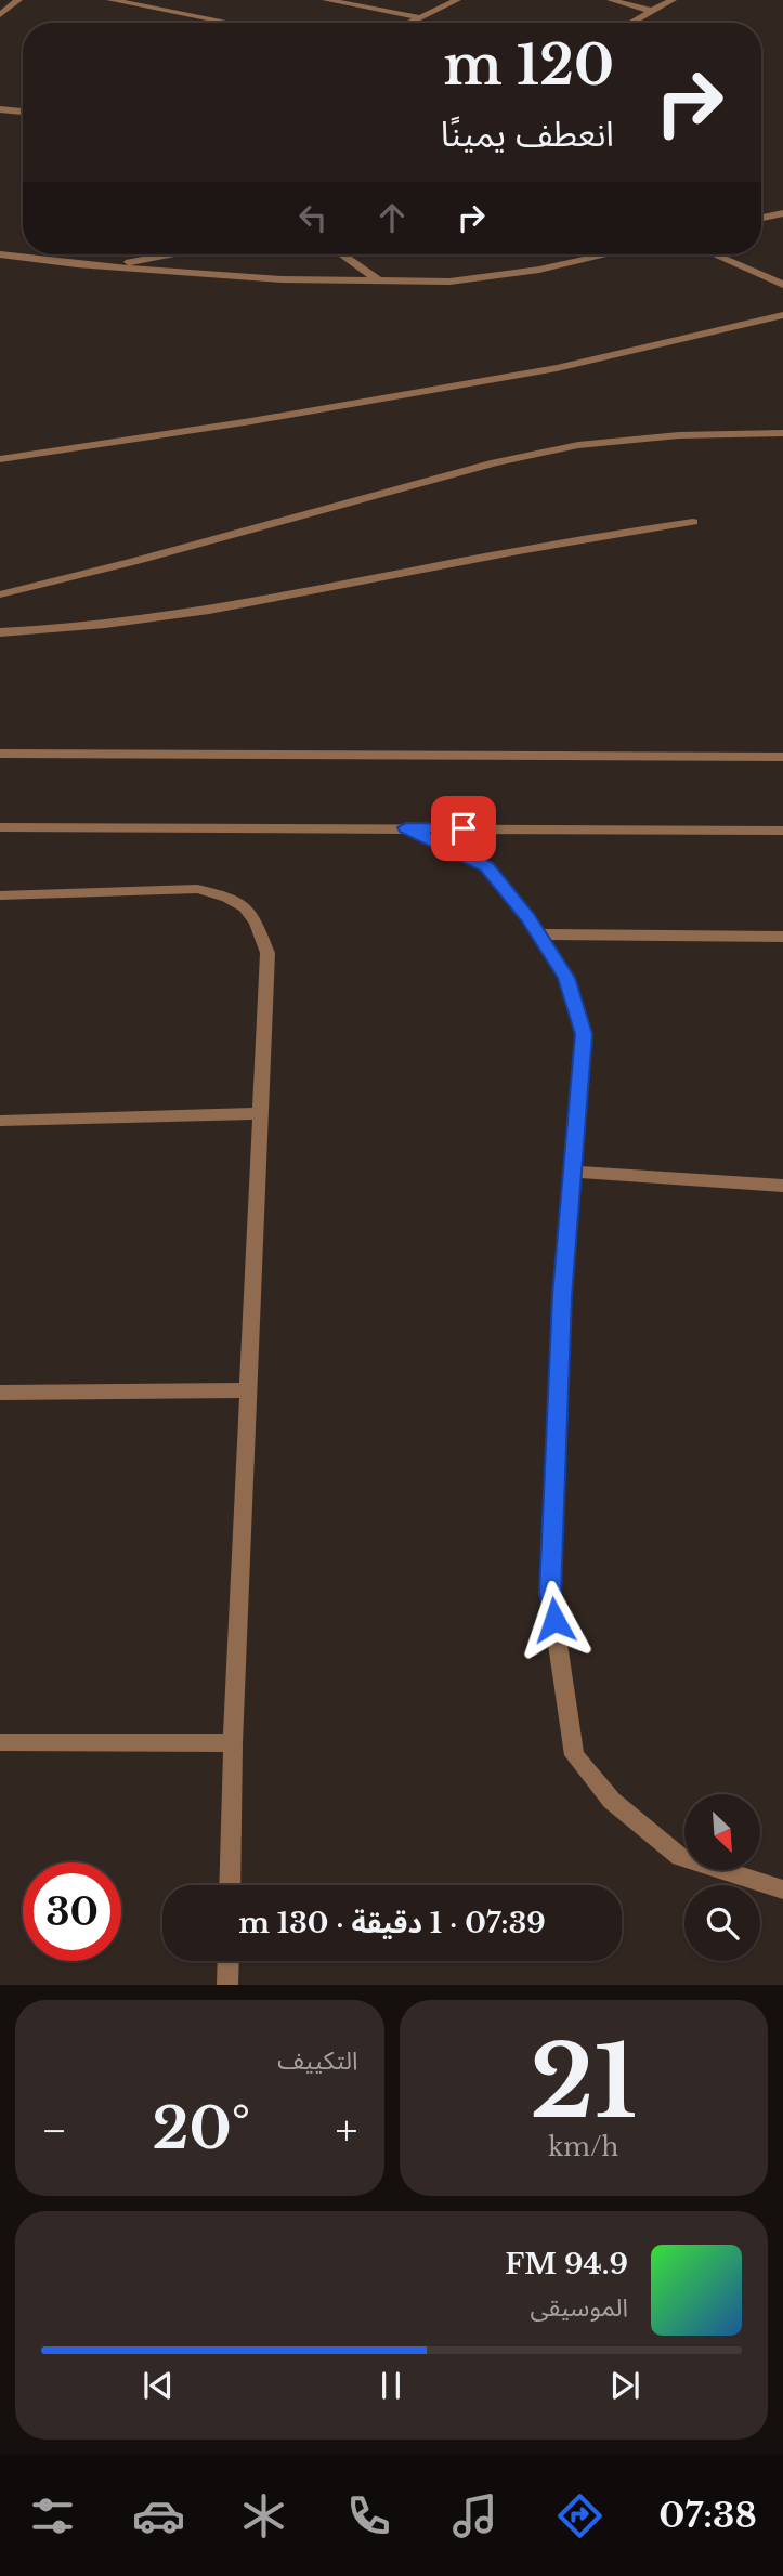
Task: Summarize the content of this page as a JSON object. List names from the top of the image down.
{
  "north": "bottom right",
  "page": {
    "turn": ["120 m", "انعطف يمينًا"],
    "limit": "30",
    "trip": "07:39 · 1 دقيقة · 130 m",
    "tile": [
      ["21", "km/h"],
      "التكييف"
    ],
    "heat": ["−", "20°", "+"],
    "song": ["94.9 FM", "الموسيقى"],
    "tabs": "07:38"
  }
}
